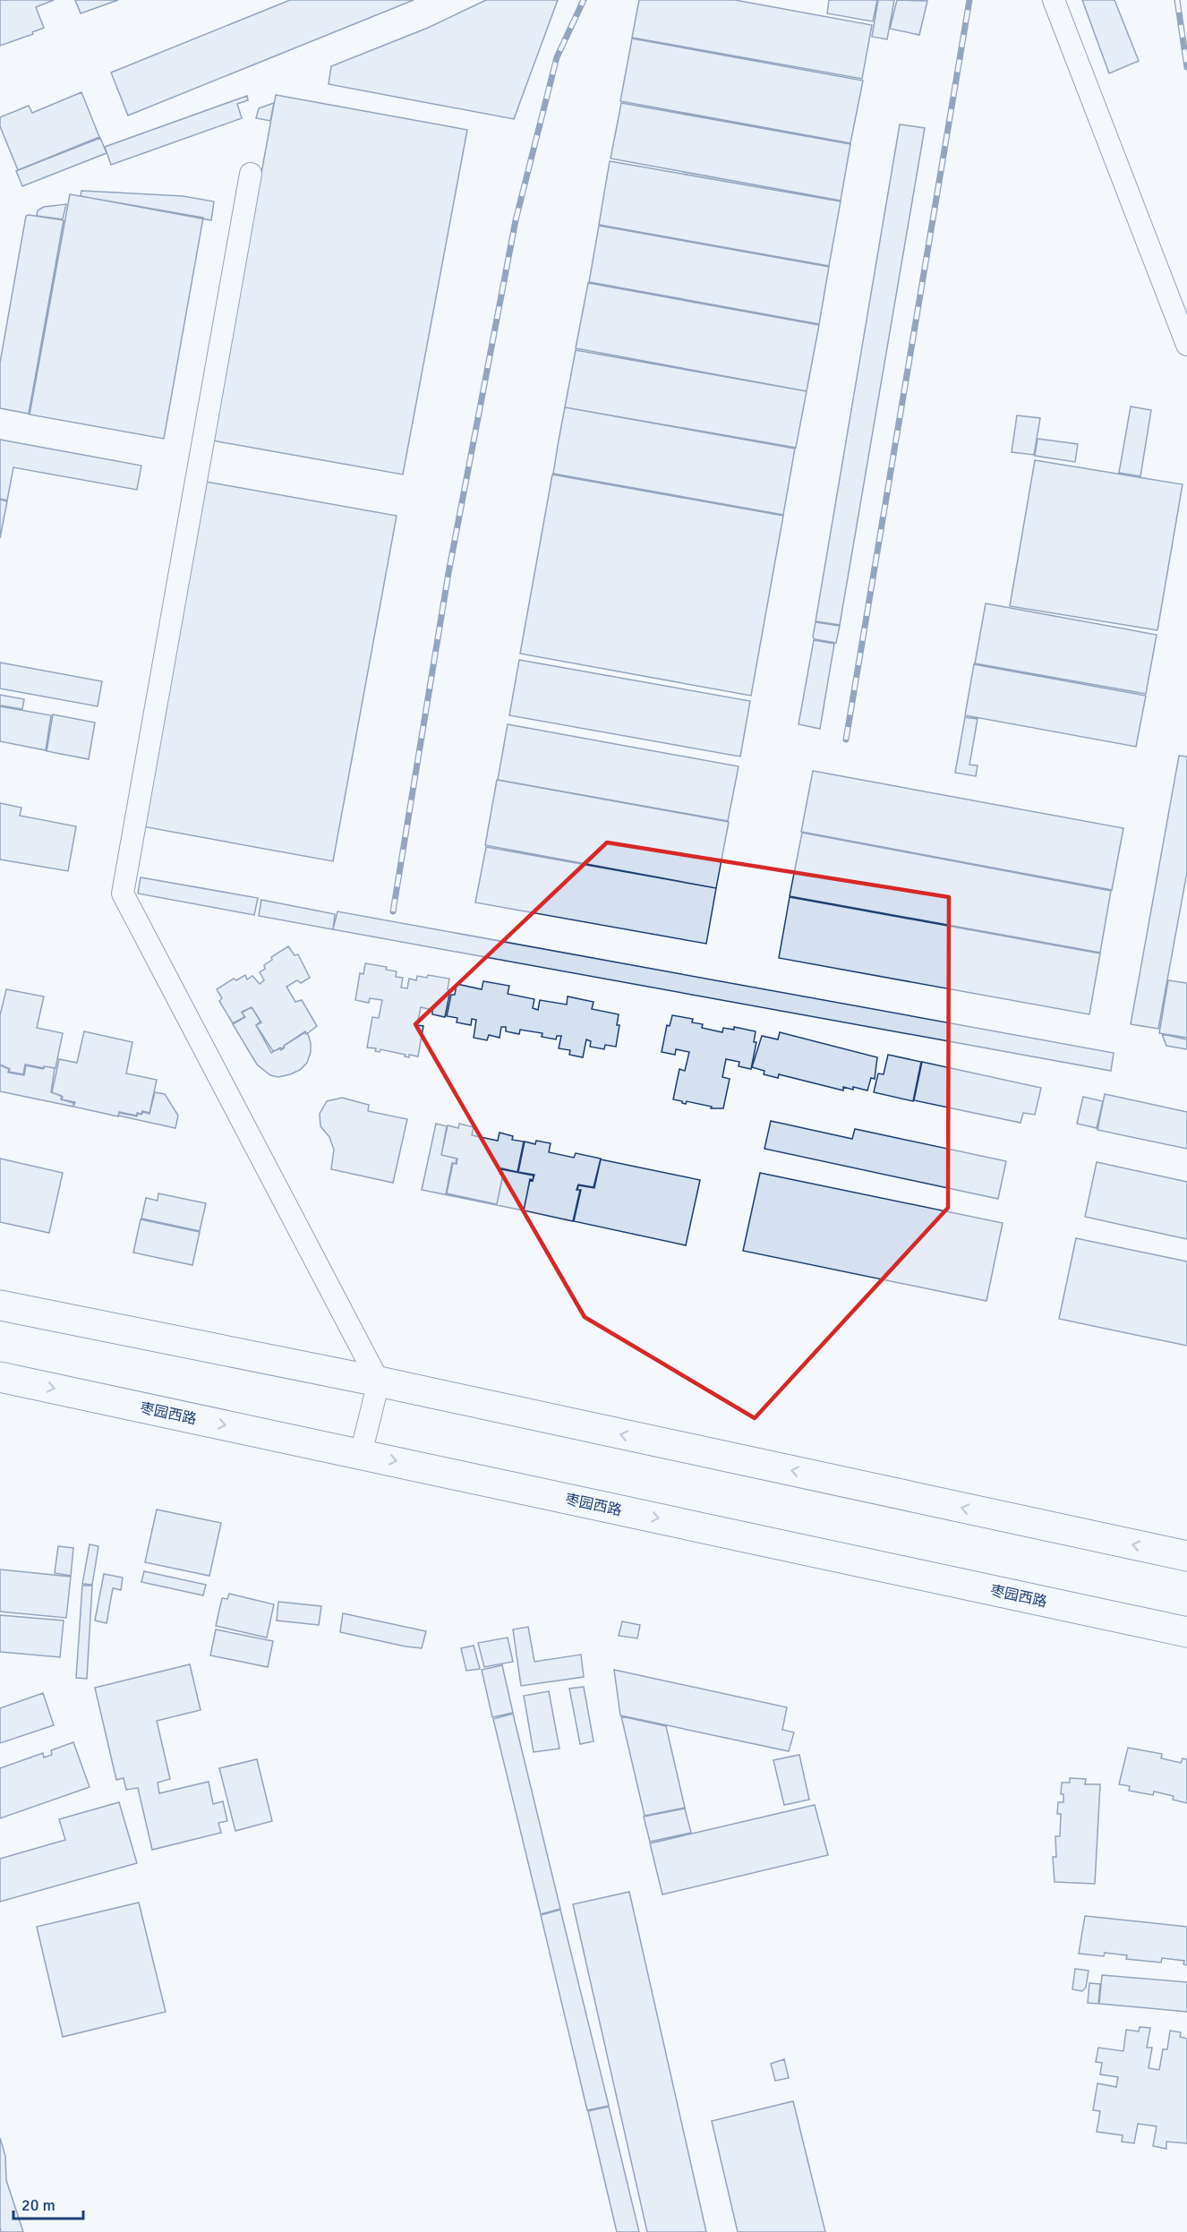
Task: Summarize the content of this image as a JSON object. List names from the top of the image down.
{
  "streets": {
    "main road": ["枣园西路"]
  },
  "scale_bar": "20 m"
}
